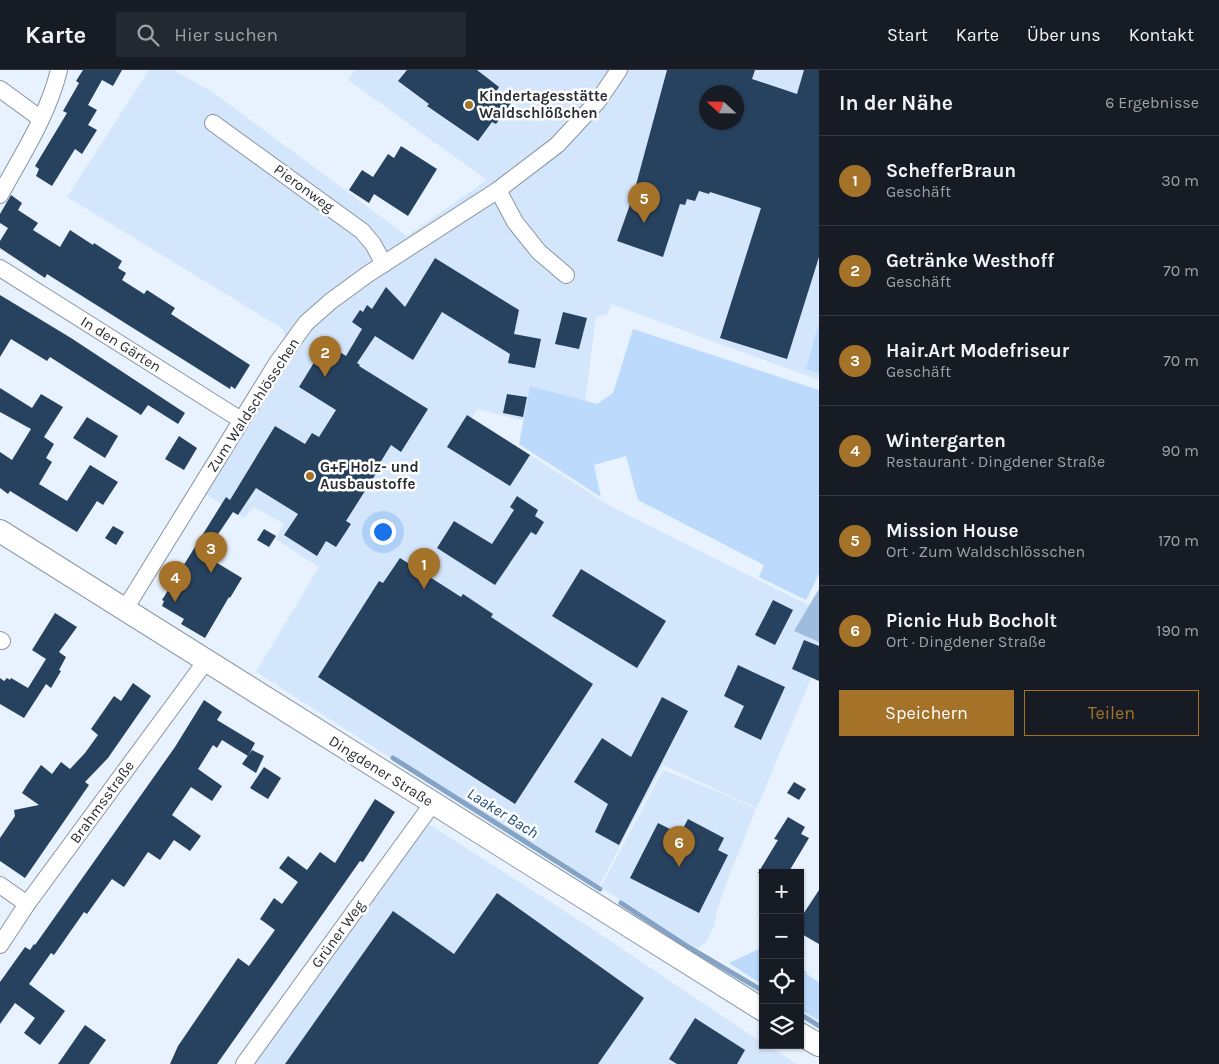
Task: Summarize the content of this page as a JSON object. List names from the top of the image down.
{
  "streets": {
    "main road": ["Dingdener Straße"],
    "street": [
      "Pieronweg",
      "In den Gärten",
      "Zum Waldschlösschen",
      "Brahmsstraße",
      "Grüner Weg"
    ]
  },
  "crossings": [
    ["Pieronweg", "Zum Waldschlösschen"],
    ["In den Gärten", "Zum Waldschlösschen"],
    ["Zum Waldschlösschen", "Dingdener Straße"],
    ["Dingdener Straße", "Brahmsstraße"],
    ["Dingdener Straße", "Grüner Weg"]
  ],
  "water": ["Laaker Bach"],
  "places": ["Kindertagesstätte Waldschlößchen", "G+F Holz- und Ausbaustoffe"],
  "north": "left",
  "page": {
    "header": "Karte",
    "search": "Hier suchen",
    "nav": [
      "Start",
      "Karte",
      "Über uns",
      "Kontakt"
    ],
    "heading": ["In der Nähe", "6 Ergebnisse"],
    "list": [
      {
        "mark": "1",
        "name": "SchefferBraun",
        "note": "Geschäft",
        "value": "30 m"
      },
      {
        "mark": "2",
        "name": "Getränke Westhoff",
        "note": "Geschäft",
        "value": "70 m"
      },
      {
        "mark": "3",
        "name": "Hair.Art Modefriseur",
        "note": "Geschäft",
        "value": "70 m"
      },
      {
        "mark": "4",
        "name": "Wintergarten",
        "note": "Restaurant · Dingdener Straße",
        "value": "90 m"
      },
      {
        "mark": "5",
        "name": "Mission House",
        "note": "Ort · Zum Waldschlösschen",
        "value": "170 m"
      },
      {
        "mark": "6",
        "name": "Picnic Hub Bocholt",
        "note": "Ort · Dingdener Straße",
        "value": "190 m"
      }
    ],
    "pins": [
      "5",
      "2",
      "3",
      "1",
      "4",
      "6"
    ],
    "buttons": ["Speichern", "Teilen"],
    "map_buttons": ["+", "−"]
  }
}
